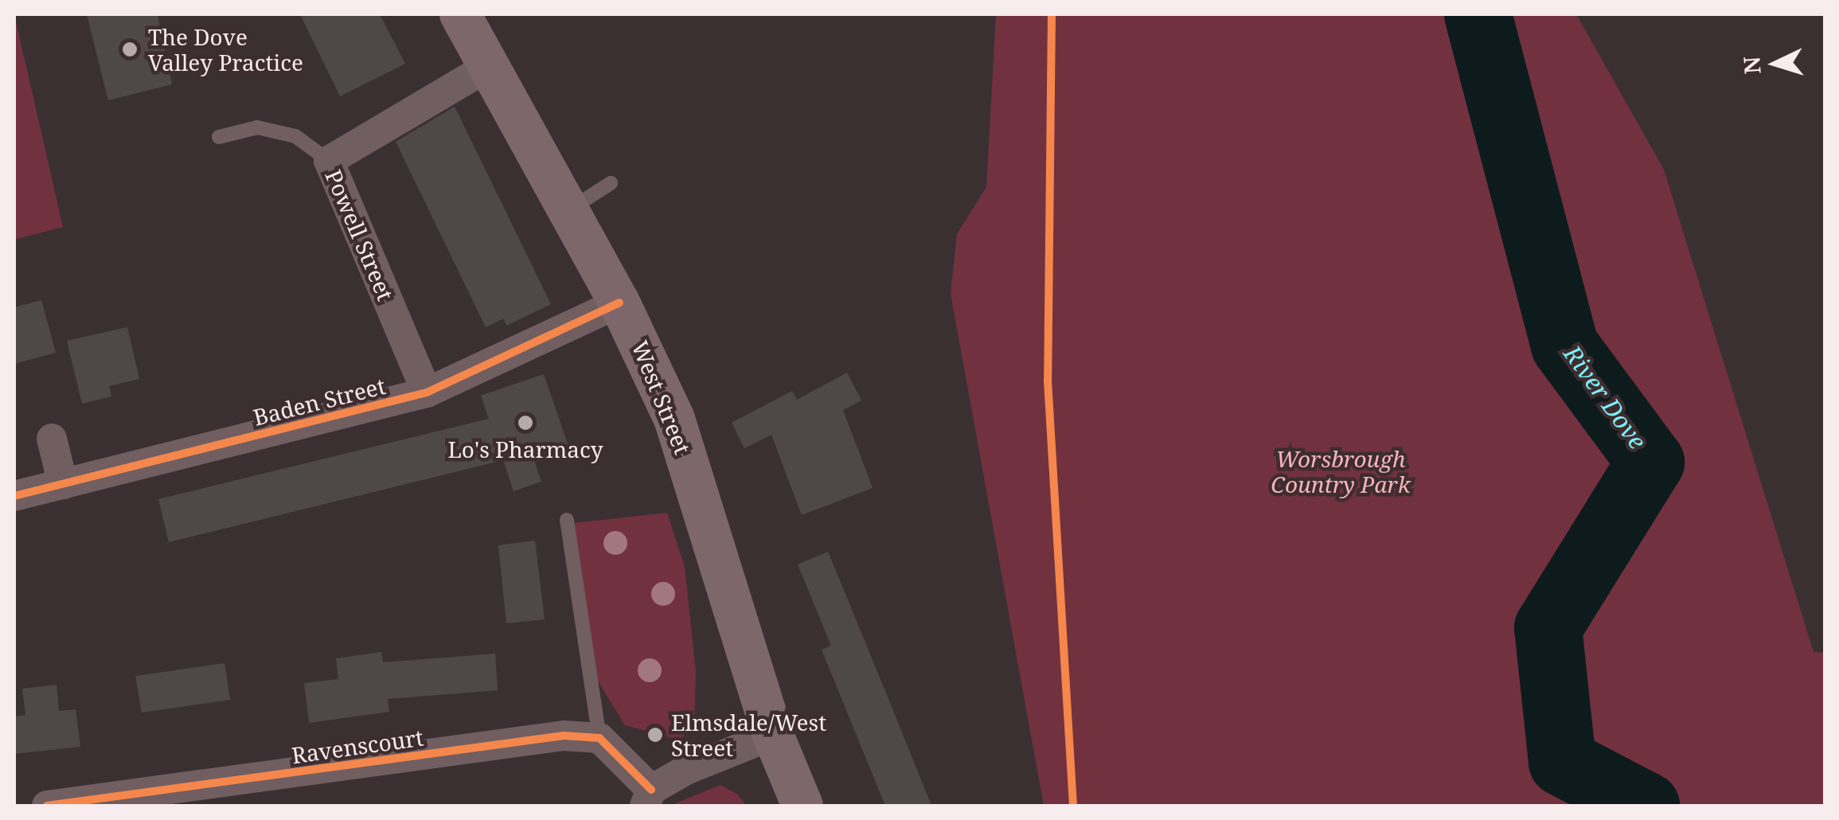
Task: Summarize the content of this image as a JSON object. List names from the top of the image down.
{
  "streets": {
    "main road": ["West Street"],
    "street": ["Powell Street", "Baden Street", "Ravenscourt"]
  },
  "crossings": [
    ["Powell Street", "West Street"],
    ["Powell Street", "Baden Street"],
    ["West Street", "Baden Street"]
  ],
  "water": ["River Dove"],
  "parks": ["Worsbrough Country Park"],
  "places": ["The Dove Valley Practice", "Lo's Pharmacy", "Elmsdale/West Street"],
  "north": "left"
}
